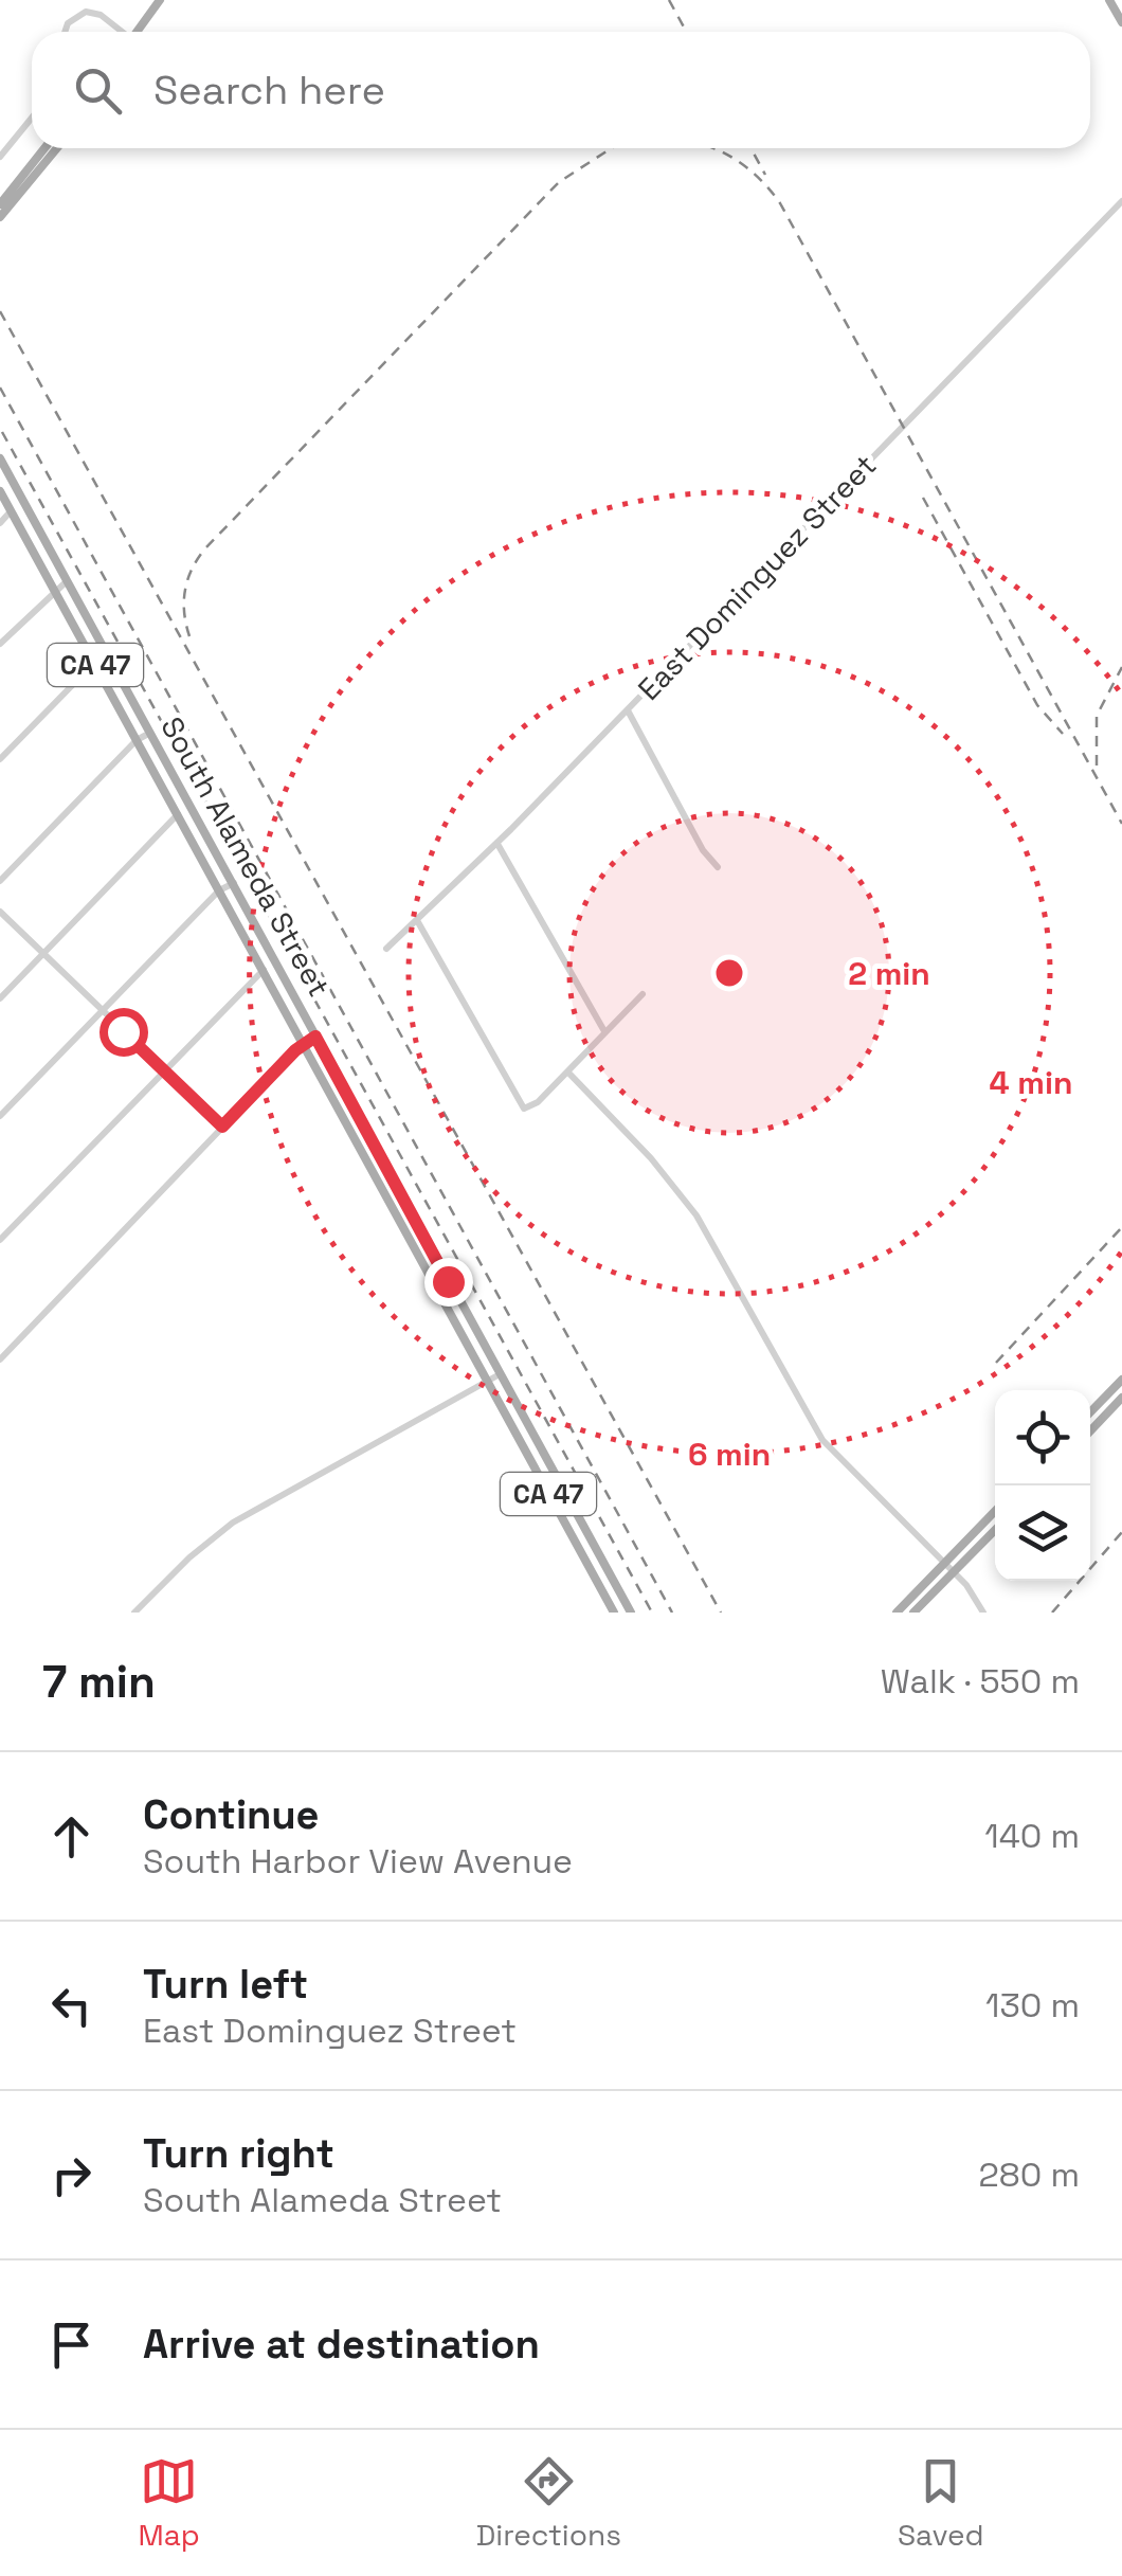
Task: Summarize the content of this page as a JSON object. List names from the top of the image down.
{
  "streets": {
    "main road": ["CA 47", "South Alameda Street"],
    "street": ["East Dominguez Street"]
  },
  "page": {
    "search": "Search here",
    "heading": ["7 min", "Walk · 550 m"],
    "list": [
      ["Continue", "South Harbor View Avenue", "140 m"],
      ["Turn left", "East Dominguez Street", "130 m"],
      ["Turn right", "South Alameda Street", "280 m"],
      "Arrive at destination"
    ],
    "nav": ["Map", "Directions", "Saved"]
  },
  "rings": ["2 min", "4 min", "6 min"]
}
